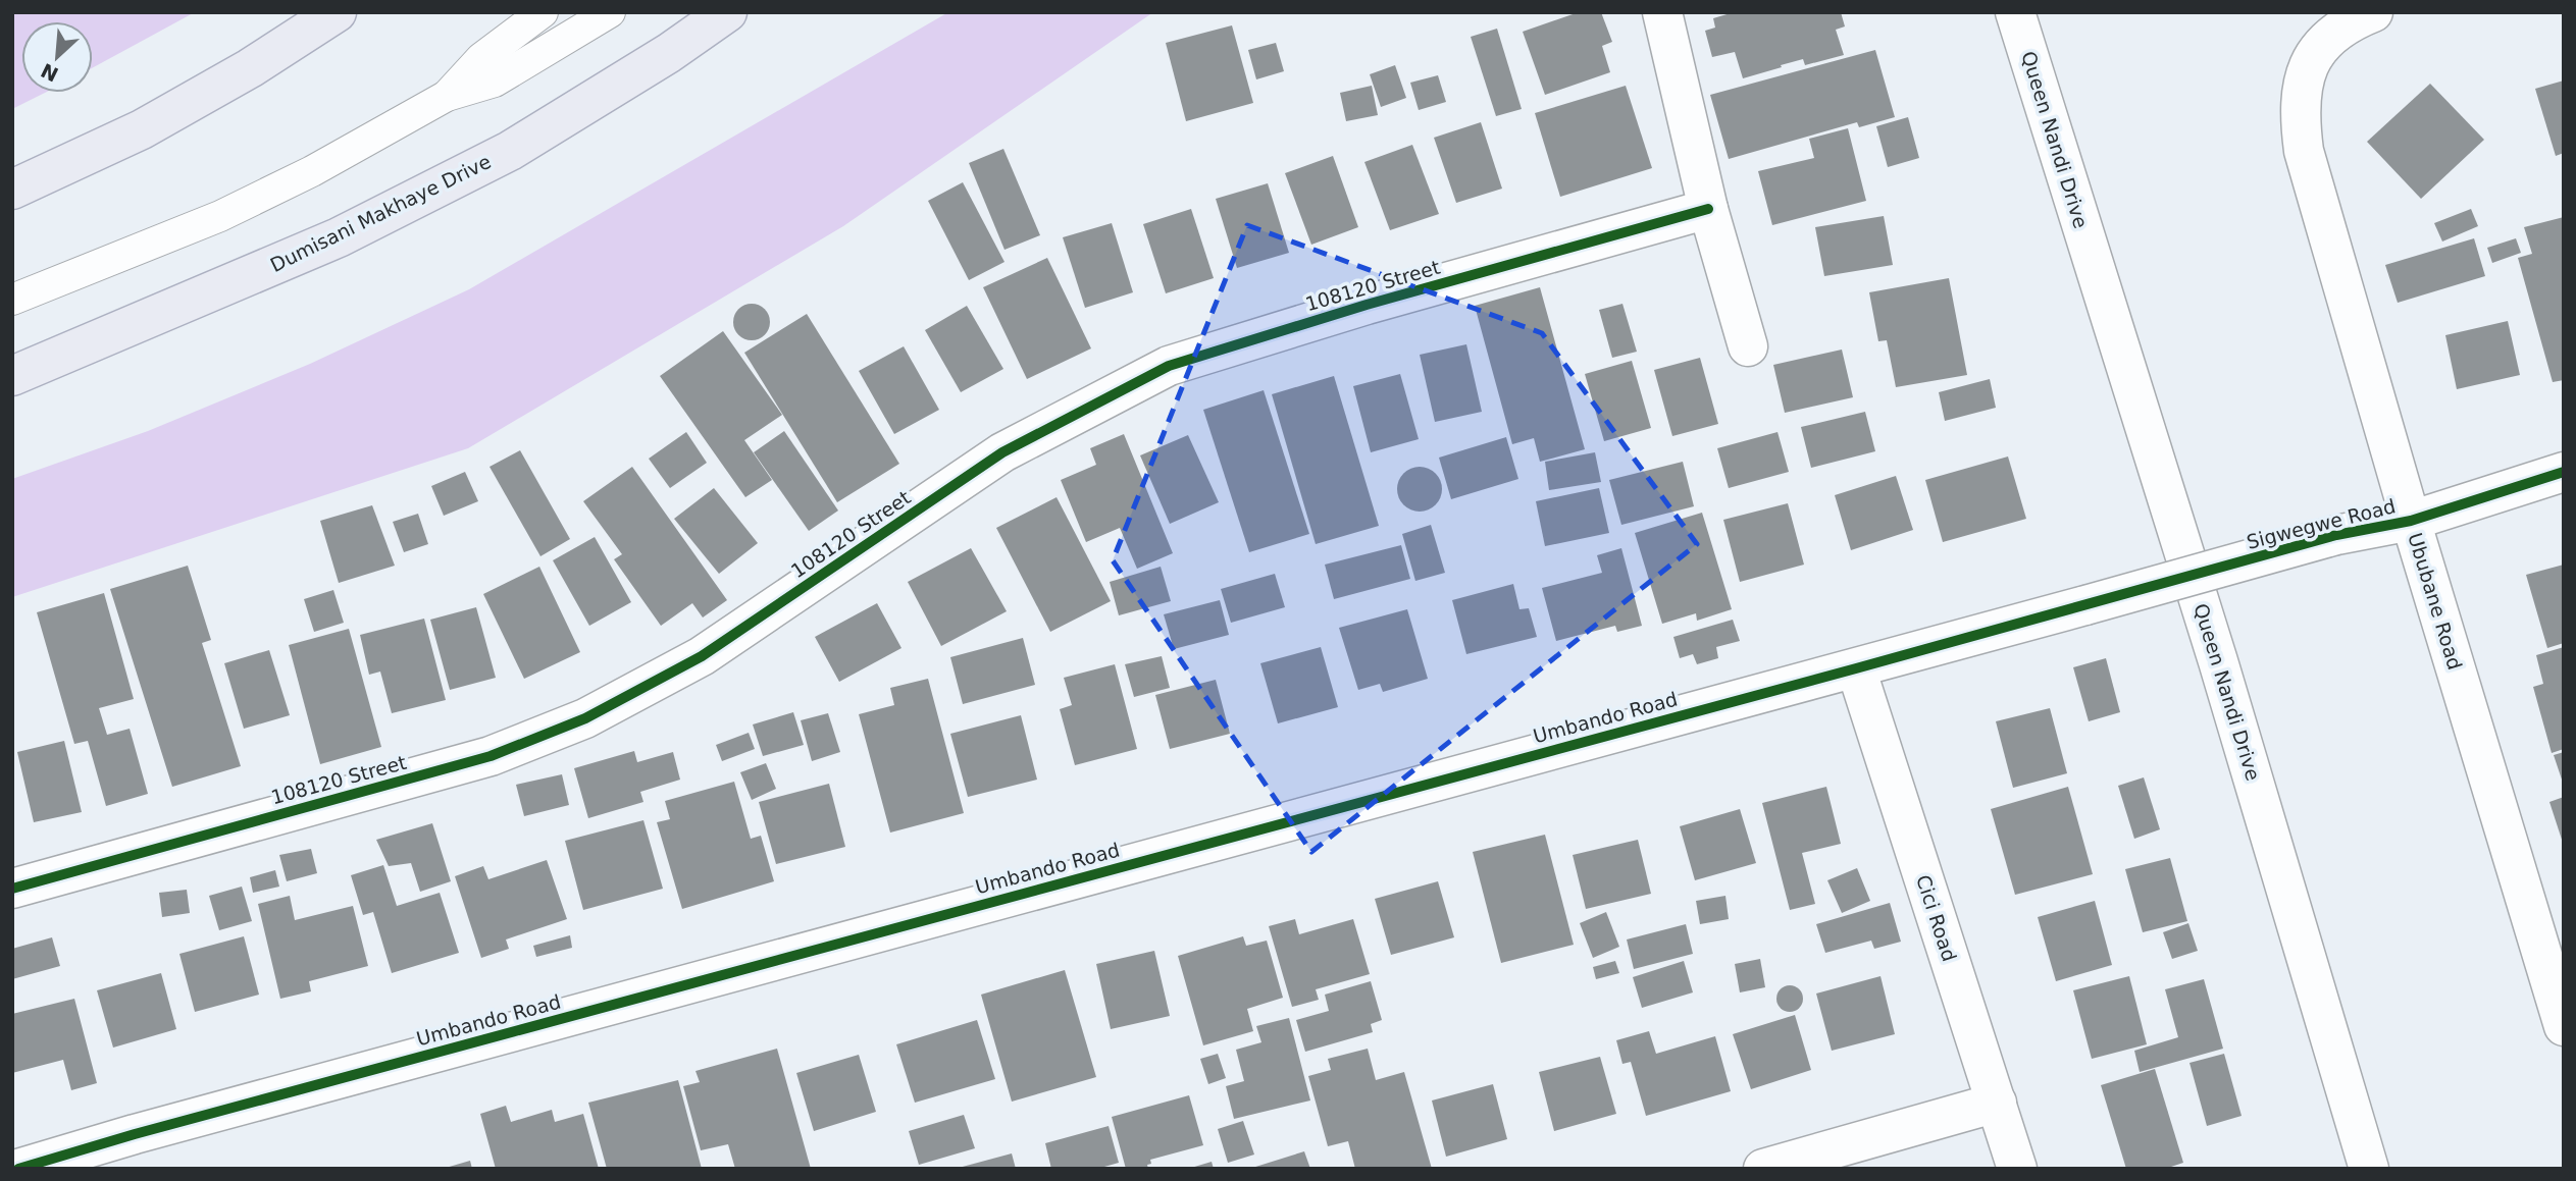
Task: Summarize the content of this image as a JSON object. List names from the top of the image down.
{
  "streets": {
    "main road": ["Dumisani Makhaye Drive"],
    "street": [
      "Queen Nandi Drive",
      "108120 Street",
      "Sigwegwe Road",
      "Ububane Road",
      "Umbando Road",
      "Cici Road"
    ]
  },
  "crossings": [
    ["Sigwegwe Road", "Ububane Road"],
    ["Sigwegwe Road", "Umbando Road"],
    ["Umbando Road", "Cici Road"]
  ],
  "north": "bottom left"
}
